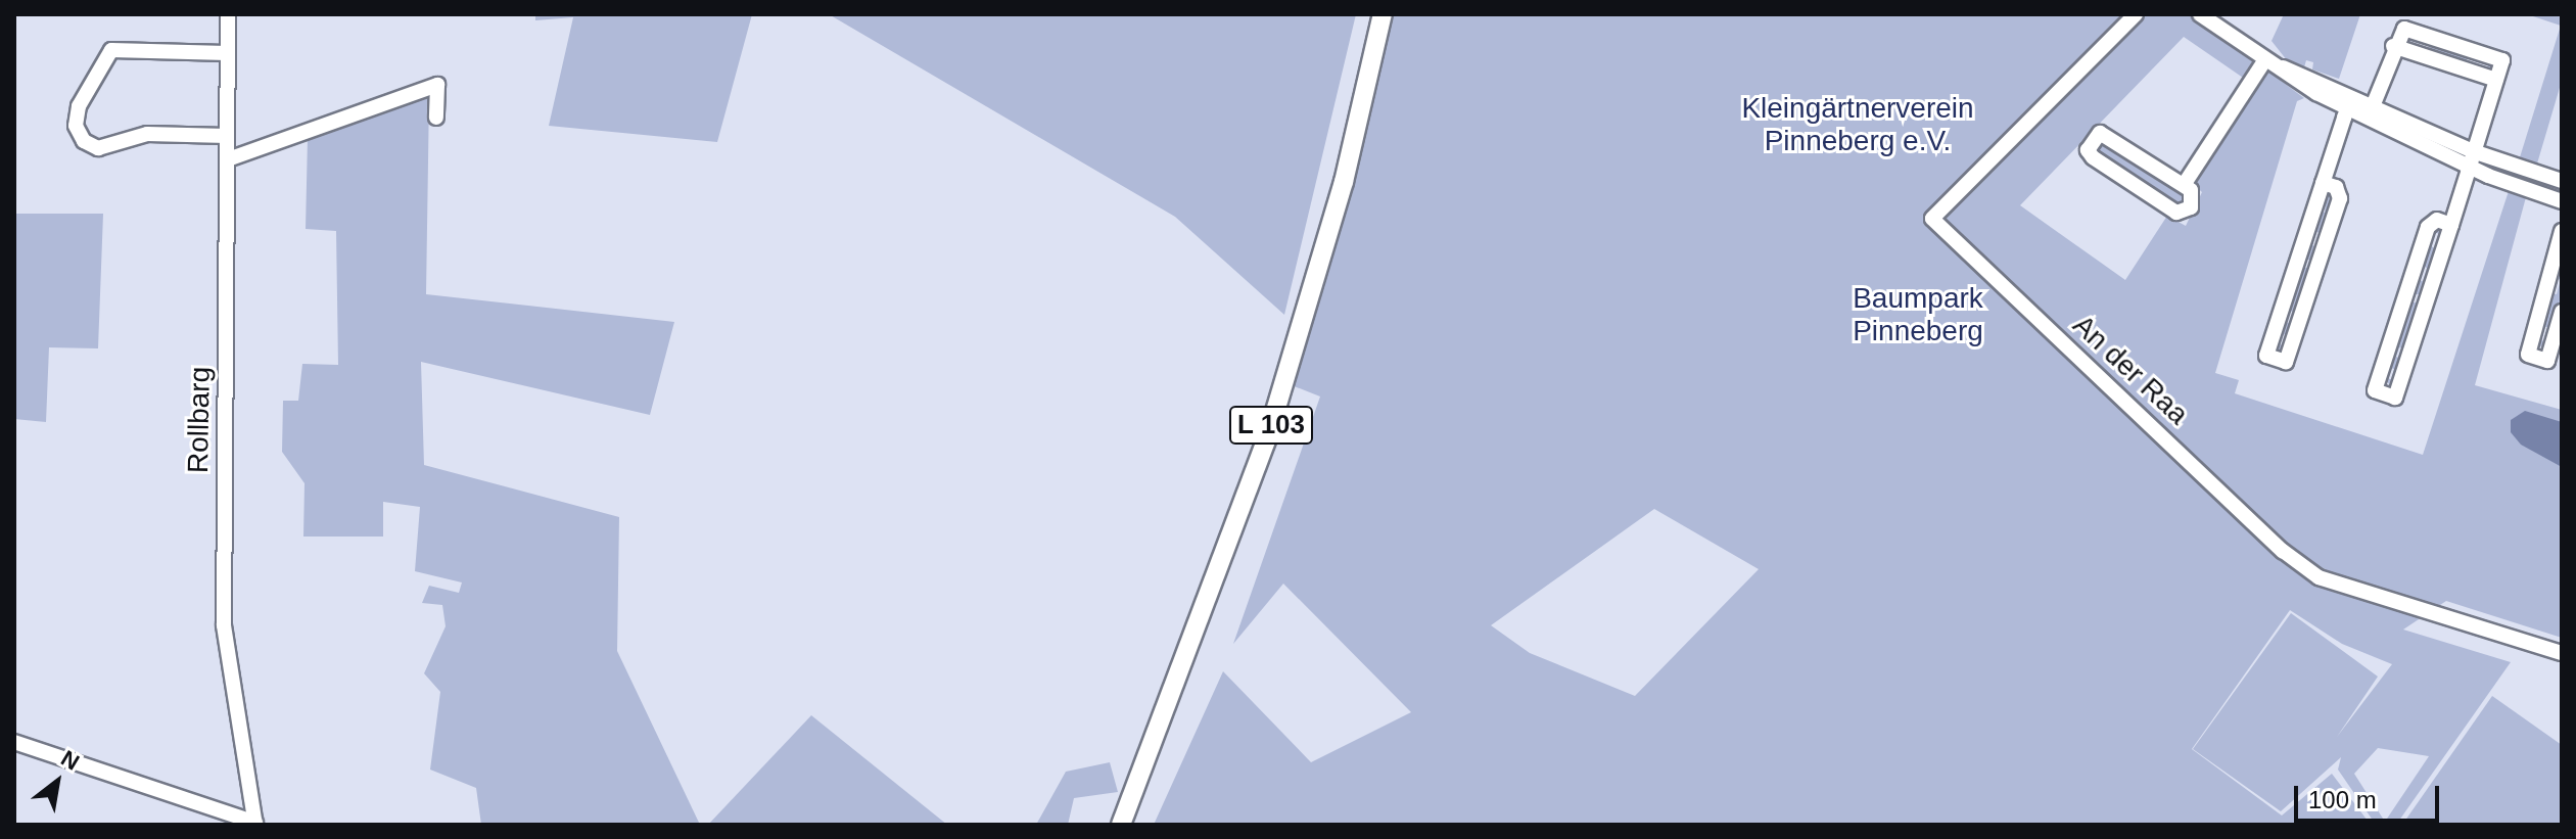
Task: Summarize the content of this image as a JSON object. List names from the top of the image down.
{
  "streets": {
    "main road": ["L 103"],
    "street": ["An der Raa", "Rollbarg"]
  },
  "parks": ["Kleingärtnerverein Pinneberg e.V.", "Baumpark Pinneberg"],
  "scale_bar": "100 m",
  "north": "top right"
}
